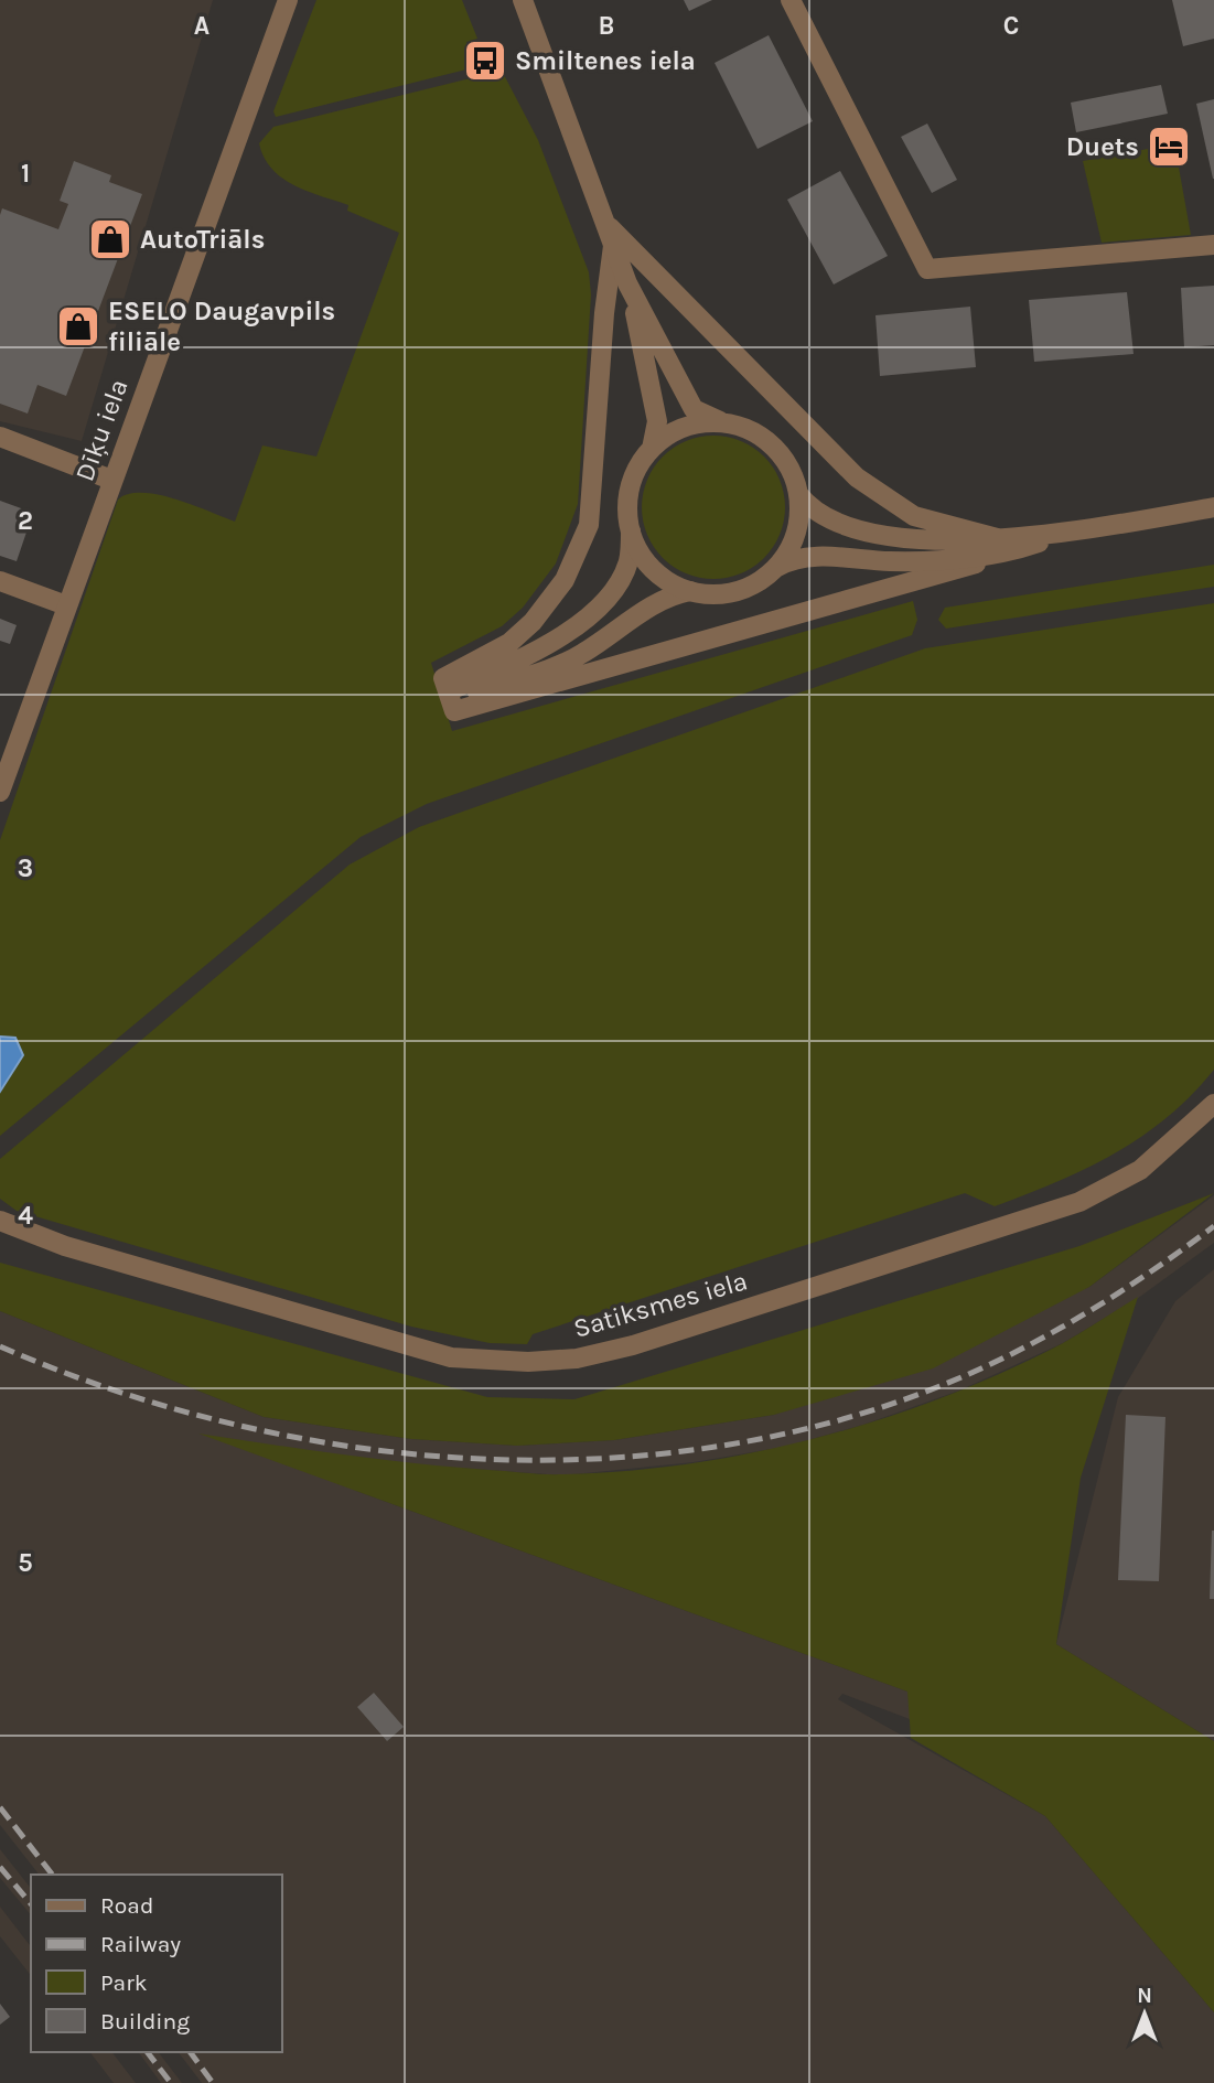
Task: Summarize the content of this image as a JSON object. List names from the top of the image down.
{
  "streets": {
    "street": ["Dīķu iela", "Satiksmes iela"]
  },
  "places": {
    "bus stop": ["Smiltenes iela"],
    "hotel": ["Duets"],
    "shop": ["AutoTriāls", "ESELO Daugavpils filiāle"]
  },
  "legend": [
    "Road",
    "Railway",
    "Park",
    "Building"
  ],
  "north": "top",
  "grid": {
    "columns": ["A", "B", "C"],
    "rows": [
      "1",
      "2",
      "3",
      "4",
      "5"
    ]
  }
}
